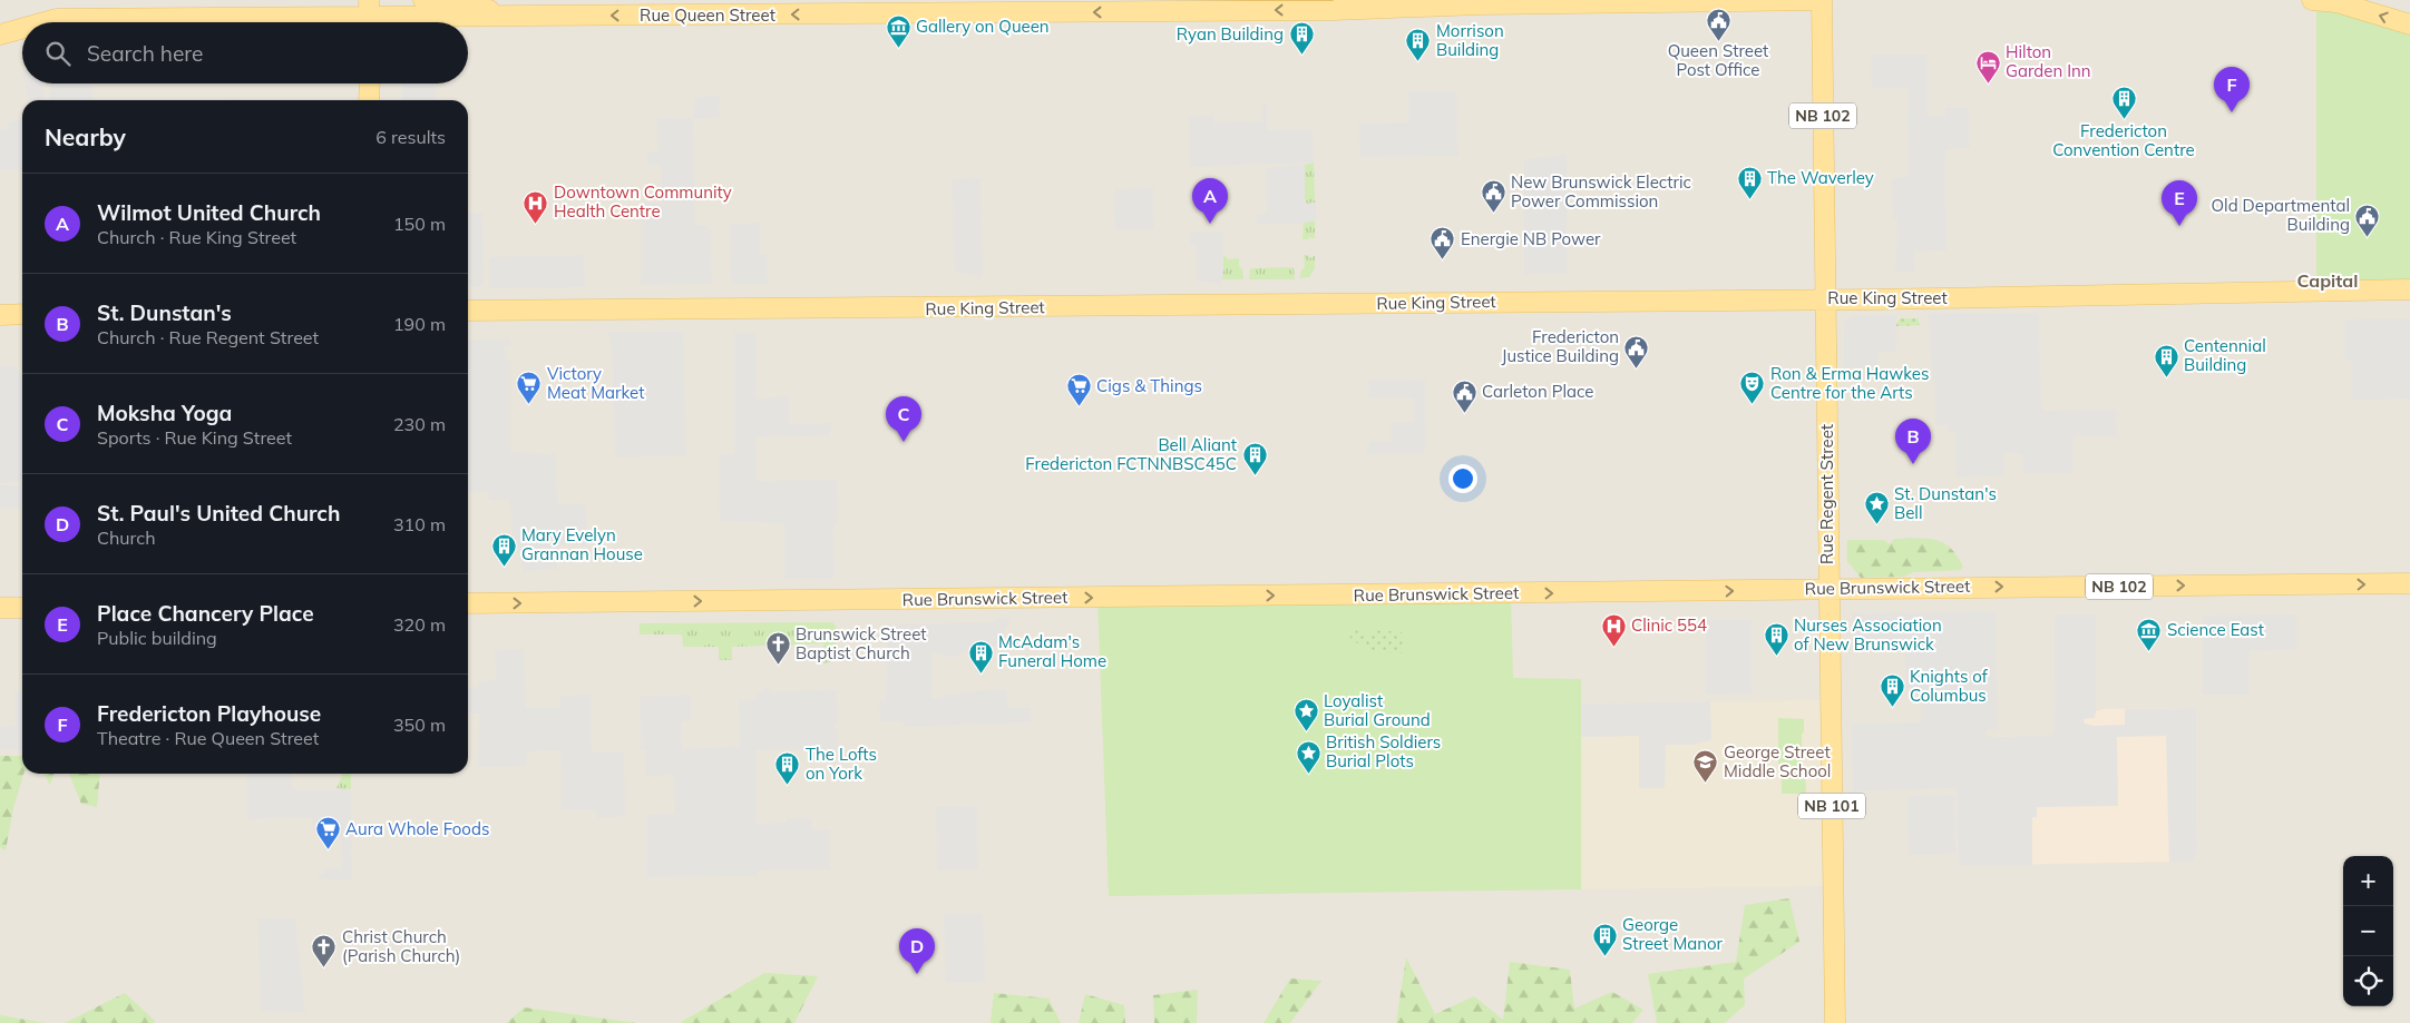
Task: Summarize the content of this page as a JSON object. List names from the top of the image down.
{
  "streets": {
    "main road": [
      "Rue Queen Street",
      "NB 102",
      "Rue King Street",
      "Rue Regent Street",
      "Rue Brunswick Street",
      "NB 101"
    ]
  },
  "crossings": [
    ["Rue Queen Street", "Rue Regent Street"],
    ["Rue King Street", "Rue Regent Street"],
    ["Rue Regent Street", "Rue Brunswick Street"]
  ],
  "one_way": ["Rue Queen Street", "Rue Brunswick Street"],
  "districts": ["Capital"],
  "places": {
    "public building": [
      "Queen Street Post Office",
      "New Brunswick Electric Power Commission",
      "Old Departmental Building",
      "Energie NB Power",
      "Fredericton Justice Building",
      "Carleton Place"
    ],
    "museum": ["Gallery on Queen", "Science East"],
    "building": [
      "Ryan Building",
      "Morrison Building",
      "Fredericton Convention Centre",
      "The Waverley",
      "Centennial Building",
      "Bell Aliant Fredericton FCTNNBSC45C",
      "Mary Evelyn Grannan House",
      "Nurses Association of New Brunswick",
      "McAdam's Funeral Home",
      "Knights of Columbus",
      "The Lofts on York",
      "George Street Manor"
    ],
    "hotel": ["Hilton Garden Inn"],
    "hospital": ["Downtown Community Health Centre", "Clinic 554"],
    "supermarket": ["Victory Meat Market", "Cigs & Things", "Aura Whole Foods"],
    "theatre": ["Ron & Erma Hawkes Centre for the Arts"],
    "place": ["St. Dunstan's Bell", "Loyalist Burial Ground", "British Soldiers Burial Plots"],
    "church": ["Brunswick Street Baptist Church", "Christ Church (Parish Church)"],
    "school or university": ["George Street Middle School"]
  },
  "page": {
    "search": "Search here",
    "pins": [
      "F",
      "A",
      "E",
      "C",
      "B",
      "D"
    ],
    "heading": ["Nearby", "6 results"],
    "list": [
      {
        "mark": "A",
        "name": "Wilmot United Church",
        "note": "Church · Rue King Street",
        "value": "150 m"
      },
      {
        "mark": "B",
        "name": "St. Dunstan's",
        "note": "Church · Rue Regent Street",
        "value": "190 m"
      },
      {
        "mark": "C",
        "name": "Moksha Yoga",
        "note": "Sports · Rue King Street",
        "value": "230 m"
      },
      {
        "mark": "D",
        "name": "St. Paul's United Church",
        "note": "Church",
        "value": "310 m"
      },
      {
        "mark": "E",
        "name": "Place Chancery Place",
        "note": "Public building",
        "value": "320 m"
      },
      {
        "mark": "F",
        "name": "Fredericton Playhouse",
        "note": "Theatre · Rue Queen Street",
        "value": "350 m"
      }
    ],
    "map_buttons": ["+", "−"]
  }
}
